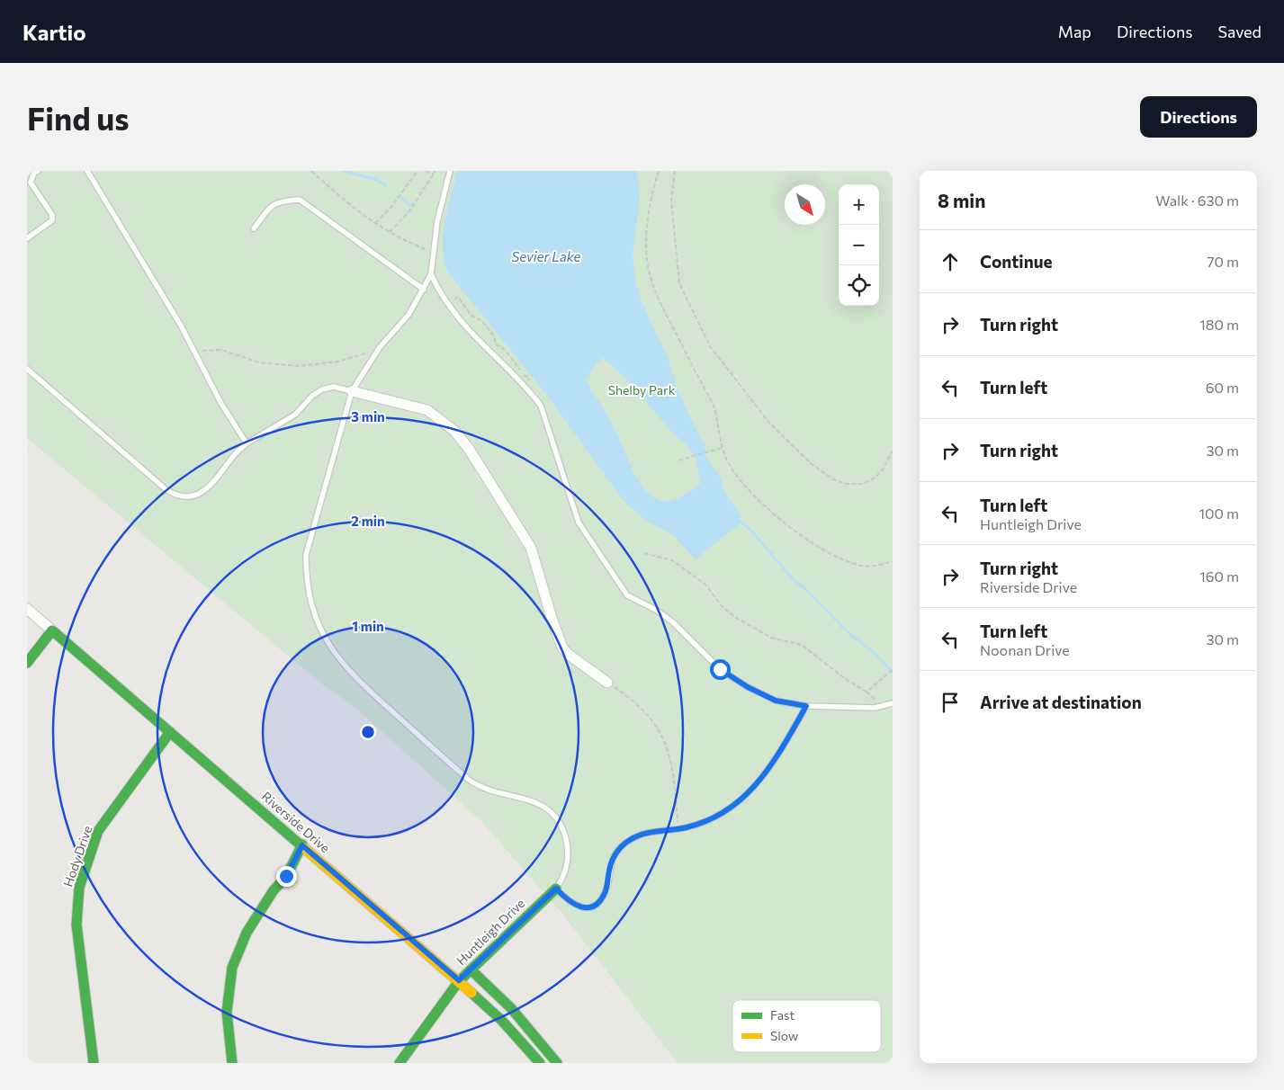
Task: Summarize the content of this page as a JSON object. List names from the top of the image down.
{
  "streets": {
    "street": ["Riverside Drive", "Hody Drive", "Huntleigh Drive"]
  },
  "crossings": [
    ["Riverside Drive", "Hody Drive"],
    ["Riverside Drive", "Huntleigh Drive"]
  ],
  "water": ["Sevier Lake"],
  "parks": ["Shelby Park"],
  "legend": ["Fast", "Slow"],
  "north": "bottom right",
  "page": {
    "header": "Kartio",
    "nav": ["Map", "Directions", "Saved"],
    "buttons": "Directions",
    "title": "Find us",
    "heading": ["8 min", "Walk · 630 m"],
    "map_buttons": ["+", "−"],
    "list": [
      ["Continue", "70 m"],
      ["Turn right", "180 m"],
      ["Turn left", "60 m"],
      ["Turn right", "30 m"],
      ["Turn left", "Huntleigh Drive", "100 m"],
      ["Turn right", "Riverside Drive", "160 m"],
      ["Turn left", "Noonan Drive", "30 m"],
      "Arrive at destination"
    ]
  },
  "rings": ["3 min", "2 min", "1 min"]
}
